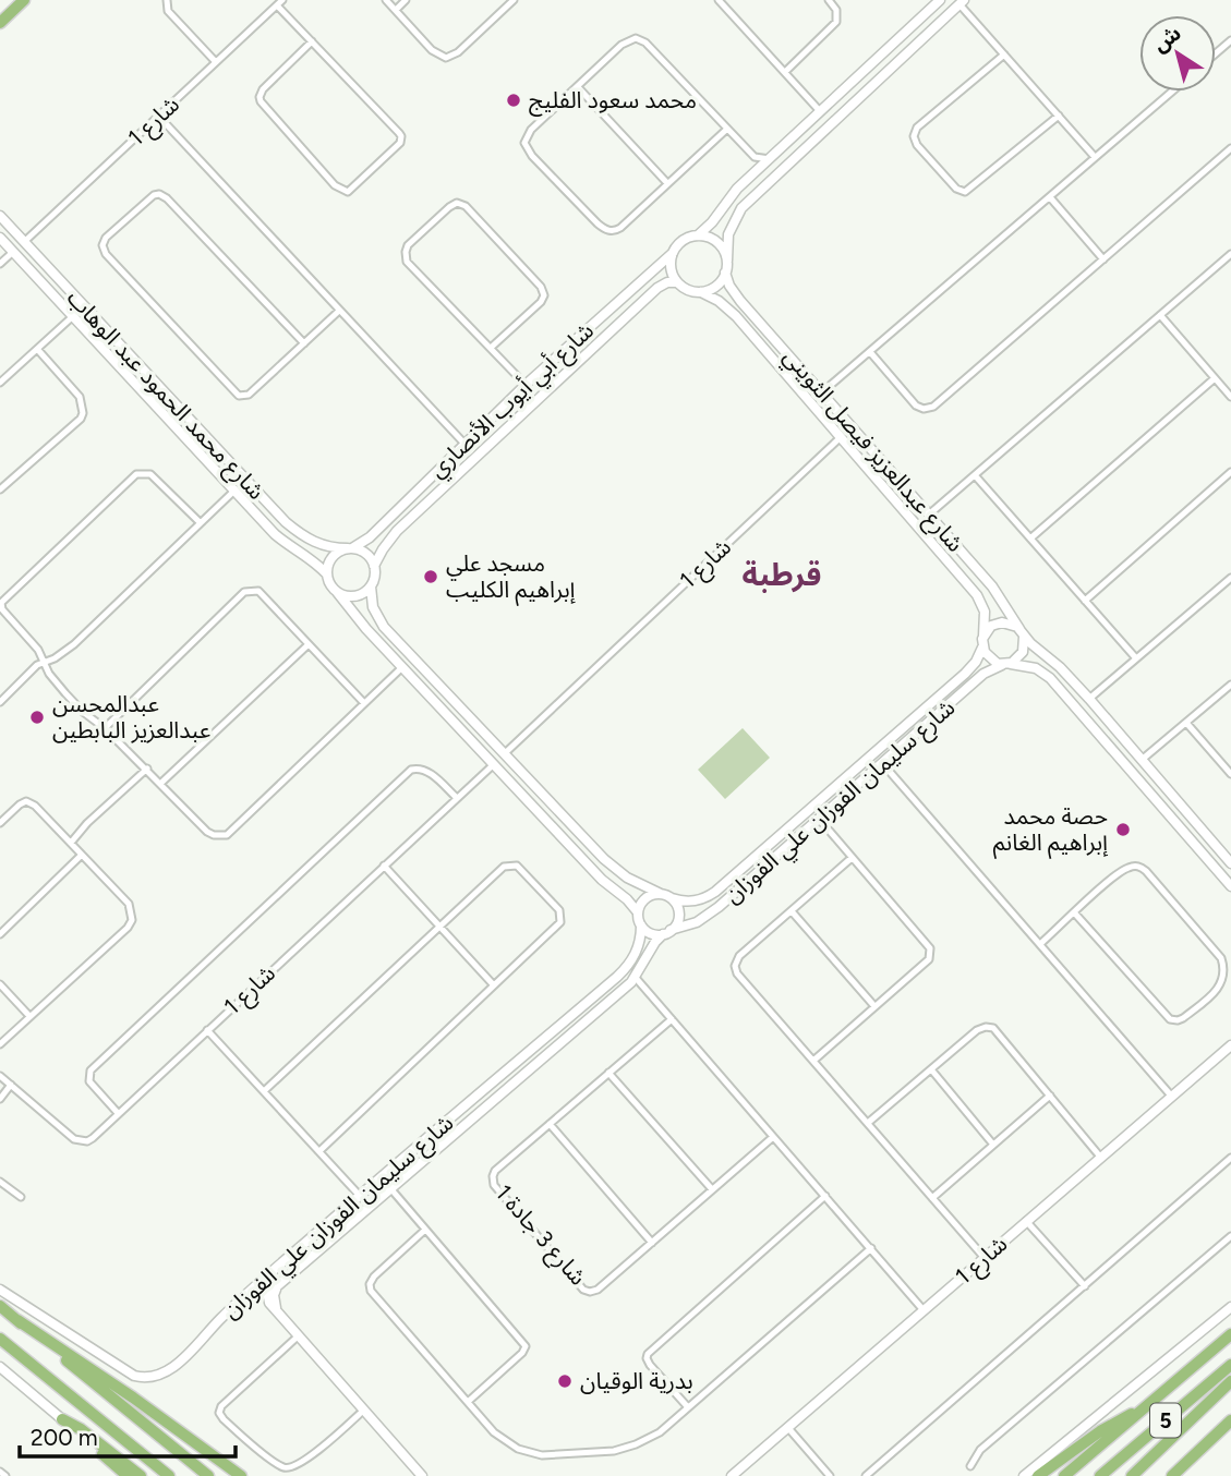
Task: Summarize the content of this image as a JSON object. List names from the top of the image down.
{
  "streets": {
    "highway": ["5"],
    "street": [
      "شارع 1",
      "شارع محمد الحمود عبد الوهاب",
      "شارع أبي أيوب الأنصاري",
      "شارع عبدالعزيز فيصل الثويني",
      "شارع سليمان الفوزان علي الفوزان",
      "شارع 3 جادة 1"
    ]
  },
  "crossings": [
    ["شارع 1", "شارع محمد الحمود عبد الوهاب"],
    ["شارع 1", "شارع عبدالعزيز فيصل الثويني"],
    ["شارع محمد الحمود عبد الوهاب", "شارع أبي أيوب الأنصاري"],
    ["شارع أبي أيوب الأنصاري", "شارع عبدالعزيز فيصل الثويني"],
    ["شارع عبدالعزيز فيصل الثويني", "شارع سليمان الفوزان علي الفوزان"]
  ],
  "districts": ["قرطبة"],
  "places": [
    "محمد سعود الفليج",
    "مسجد علي إبراهيم الكليب",
    "عبدالمحسن عبدالعزيز البابطين",
    "حصة محمد إبراهيم الغانم",
    "بدرية الوقيان"
  ],
  "scale_bar": "200 m",
  "north": "top left"
}
